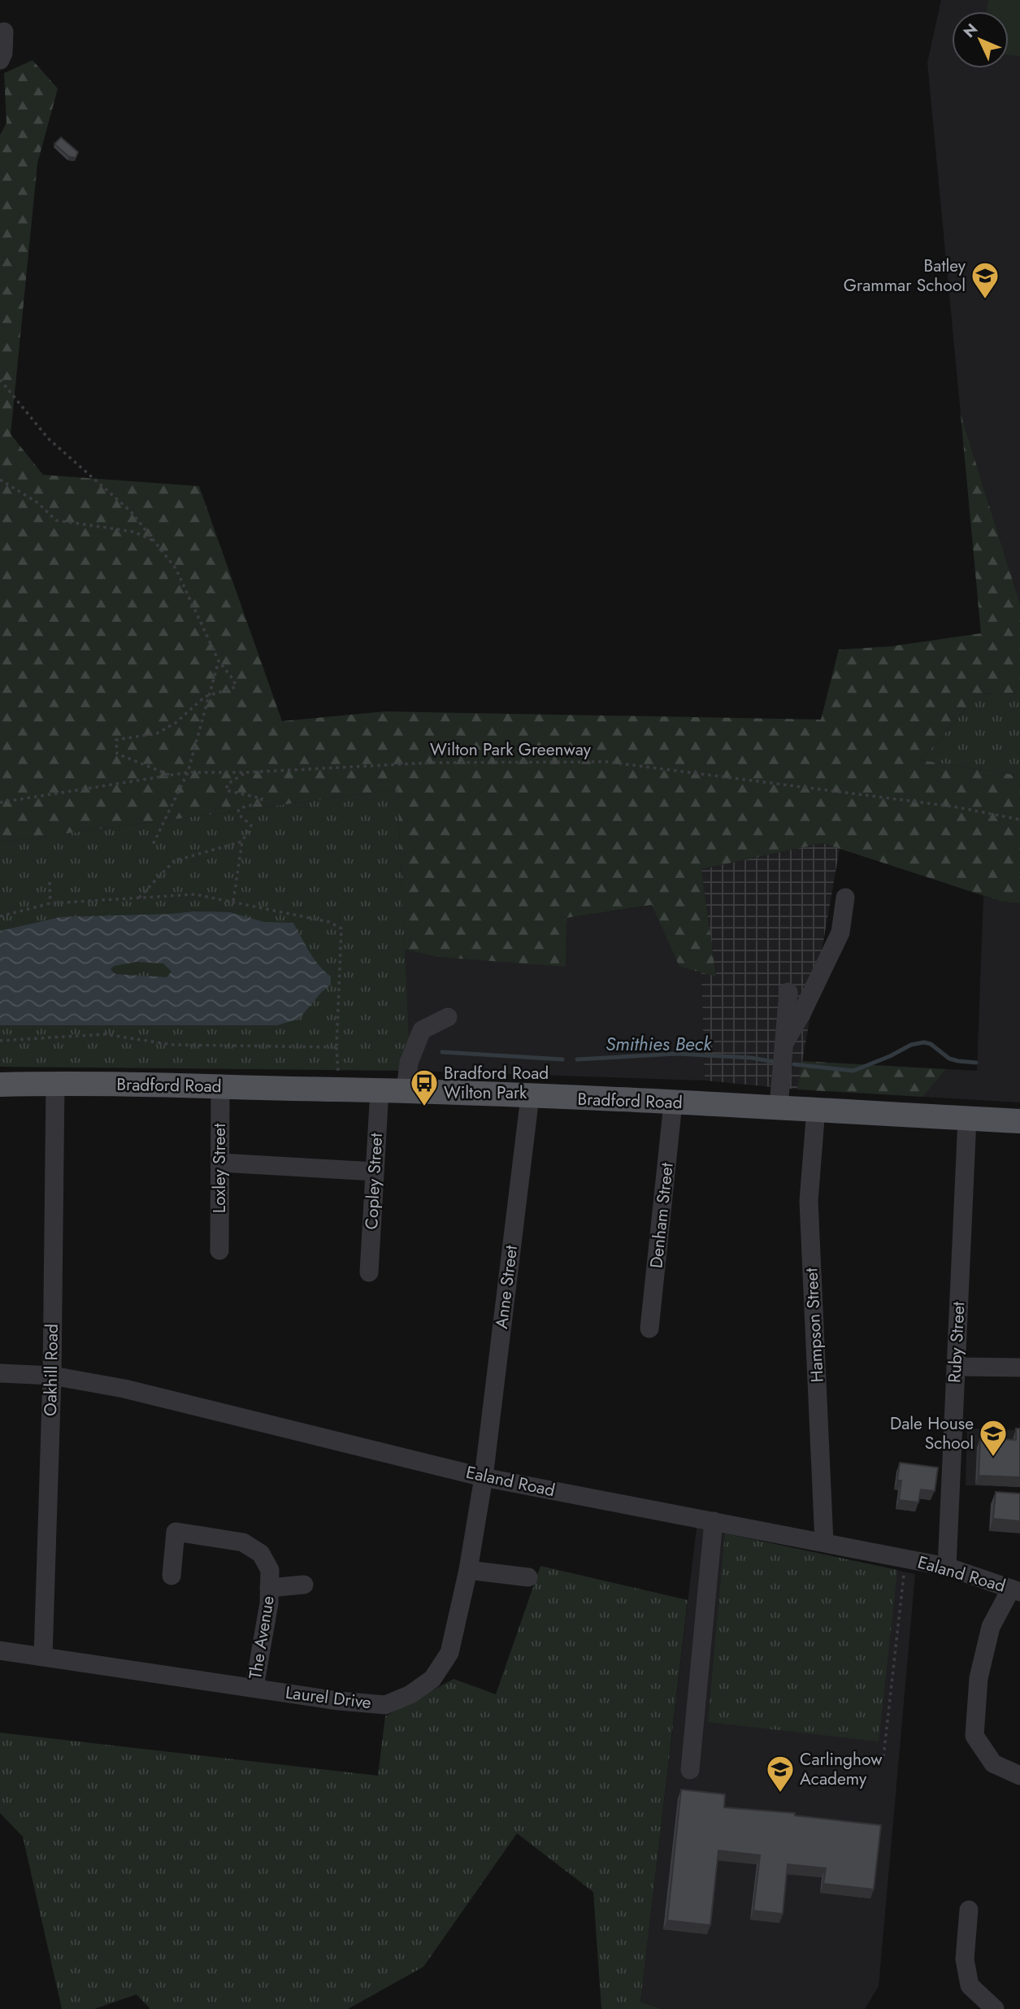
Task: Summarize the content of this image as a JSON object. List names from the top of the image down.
{
  "streets": {
    "main road": ["Bradford Road"],
    "street": [
      "Loxley Street",
      "Copley Street",
      "Denham Street",
      "Anne Street",
      "Hampson Street",
      "Ruby Street",
      "Oakhill Road",
      "Ealand Road",
      "The Avenue",
      "Laurel Drive"
    ],
    "path": ["Wilton Park Greenway"]
  },
  "crossings": [
    ["Bradford Road", "Loxley Street"],
    ["Bradford Road", "Copley Street"],
    ["Bradford Road", "Denham Street"],
    ["Bradford Road", "Anne Street"],
    ["Bradford Road", "Hampson Street"],
    ["Bradford Road", "Ruby Street"],
    ["Bradford Road", "Oakhill Road"],
    ["Anne Street", "Ealand Road"],
    ["Anne Street", "Laurel Drive"],
    ["Hampson Street", "Ealand Road"],
    ["Ruby Street", "Ealand Road"],
    ["Oakhill Road", "Ealand Road"],
    ["Oakhill Road", "Laurel Drive"],
    ["Ealand Road", "Laurel Drive"],
    ["The Avenue", "Laurel Drive"]
  ],
  "water": ["Smithies Beck"],
  "places": {
    "school or university": ["Batley Grammar School", "Dale House School", "Carlinghow Academy"],
    "bus stop": ["Bradford Road Wilton Park"]
  },
  "north": "top left"
}
